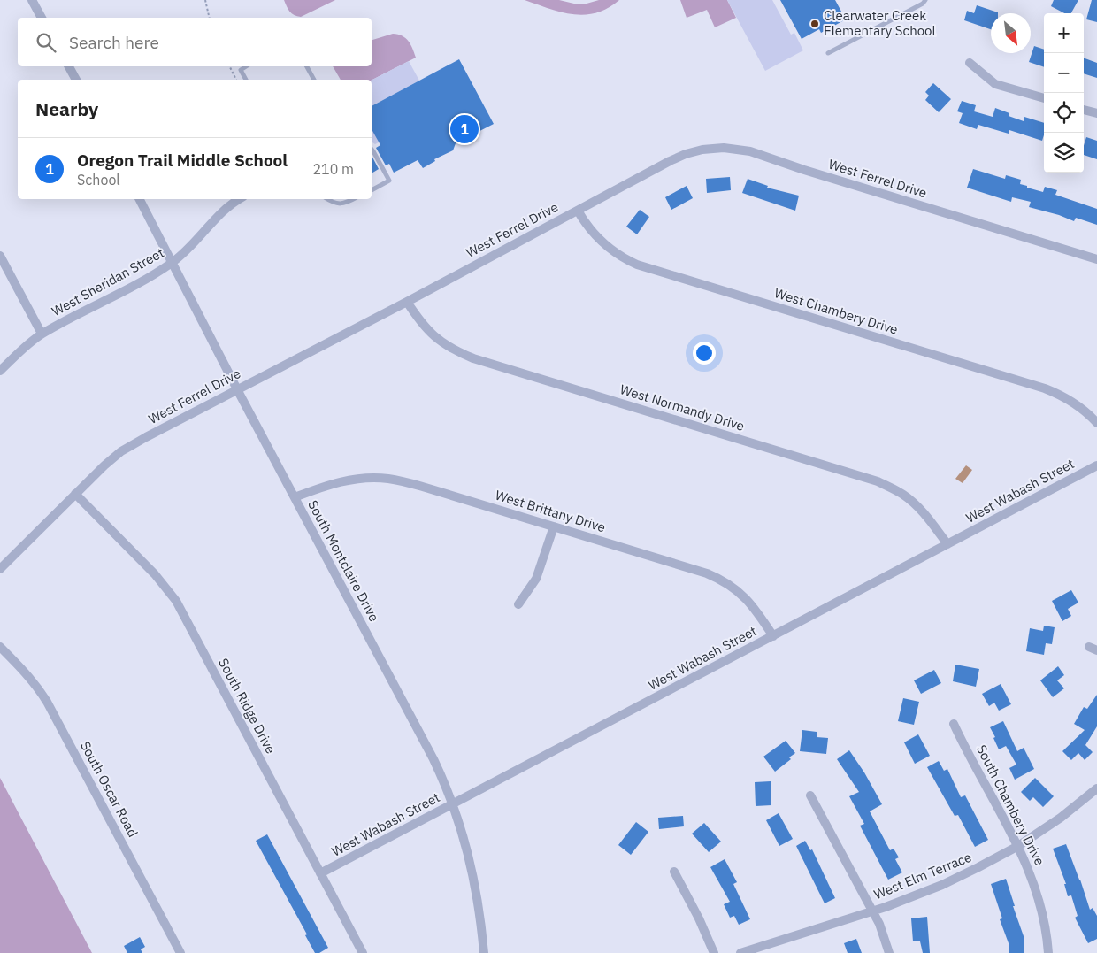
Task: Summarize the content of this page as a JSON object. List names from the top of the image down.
{
  "streets": {
    "street": [
      "West Ferrel Drive",
      "West Sheridan Street",
      "West Chambery Drive",
      "West Normandy Drive",
      "West Wabash Street",
      "West Brittany Drive",
      "South Montclaire Drive",
      "South Ridge Drive",
      "South Oscar Road",
      "South Chambery Drive",
      "West Elm Terrace"
    ]
  },
  "crossings": [
    ["West Ferrel Drive", "West Chambery Drive"],
    ["West Ferrel Drive", "West Normandy Drive"],
    ["West Ferrel Drive", "South Montclaire Drive"],
    ["West Ferrel Drive", "South Ridge Drive"],
    ["West Sheridan Street", "South Montclaire Drive"],
    ["West Normandy Drive", "West Wabash Street"],
    ["West Wabash Street", "West Brittany Drive"],
    ["West Wabash Street", "South Montclaire Drive"],
    ["West Wabash Street", "South Ridge Drive"],
    ["West Brittany Drive", "South Montclaire Drive"],
    ["South Chambery Drive", "West Elm Terrace"]
  ],
  "places": ["Clearwater Creek Elementary School"],
  "north": "bottom right",
  "page": {
    "map_buttons": ["+", "−"],
    "search": "Search here",
    "heading": "Nearby",
    "pins": "1",
    "list": [
      {
        "mark": "1",
        "name": "Oregon Trail Middle School",
        "note": "School",
        "value": "210 m"
      }
    ]
  }
}
